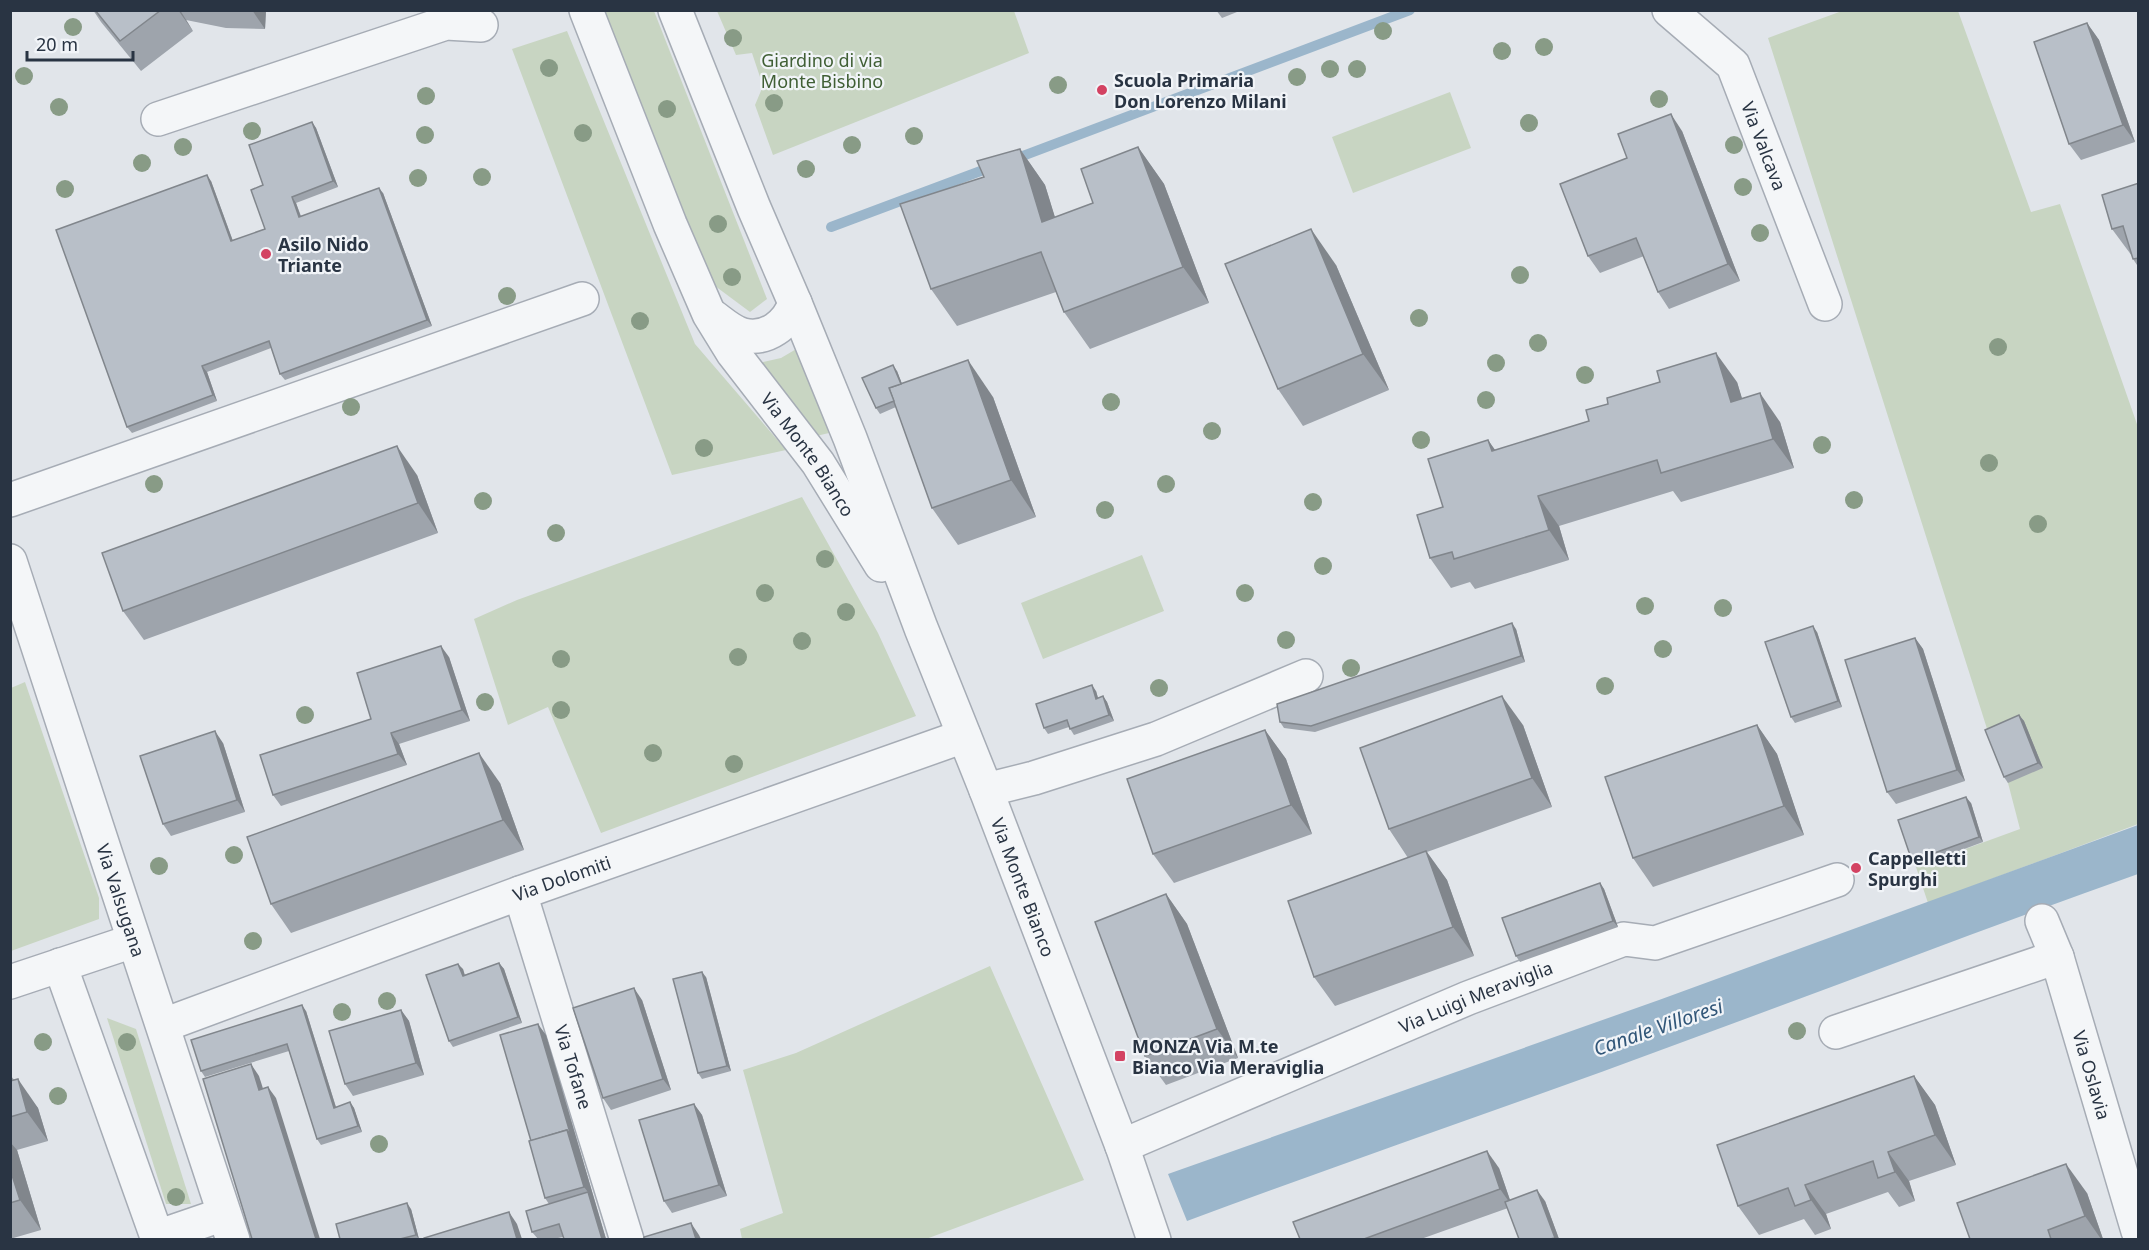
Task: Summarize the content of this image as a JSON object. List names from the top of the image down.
{
  "streets": {
    "street": [
      "Via Valcava",
      "Via Monte Bianco",
      "Via Dolomiti",
      "Via Valsugana",
      "Via Luigi Meraviglia",
      "Via Tofane",
      "Via Oslavia"
    ]
  },
  "crossings": [
    ["Via Monte Bianco", "Via Dolomiti"],
    ["Via Monte Bianco", "Via Luigi Meraviglia"],
    ["Via Dolomiti", "Via Valsugana"],
    ["Via Dolomiti", "Via Tofane"]
  ],
  "water": ["Canale Villoresi"],
  "parks": ["Giardino di via Monte Bisbino"],
  "places": {
    "other": ["Scuola Primaria Don Lorenzo Milani", "Asilo Nido Triante", "Cappelletti Spurghi"],
    "transit": ["MONZA Via M.te Bianco Via Meraviglia"]
  },
  "scale_bar": "20 m"
}
